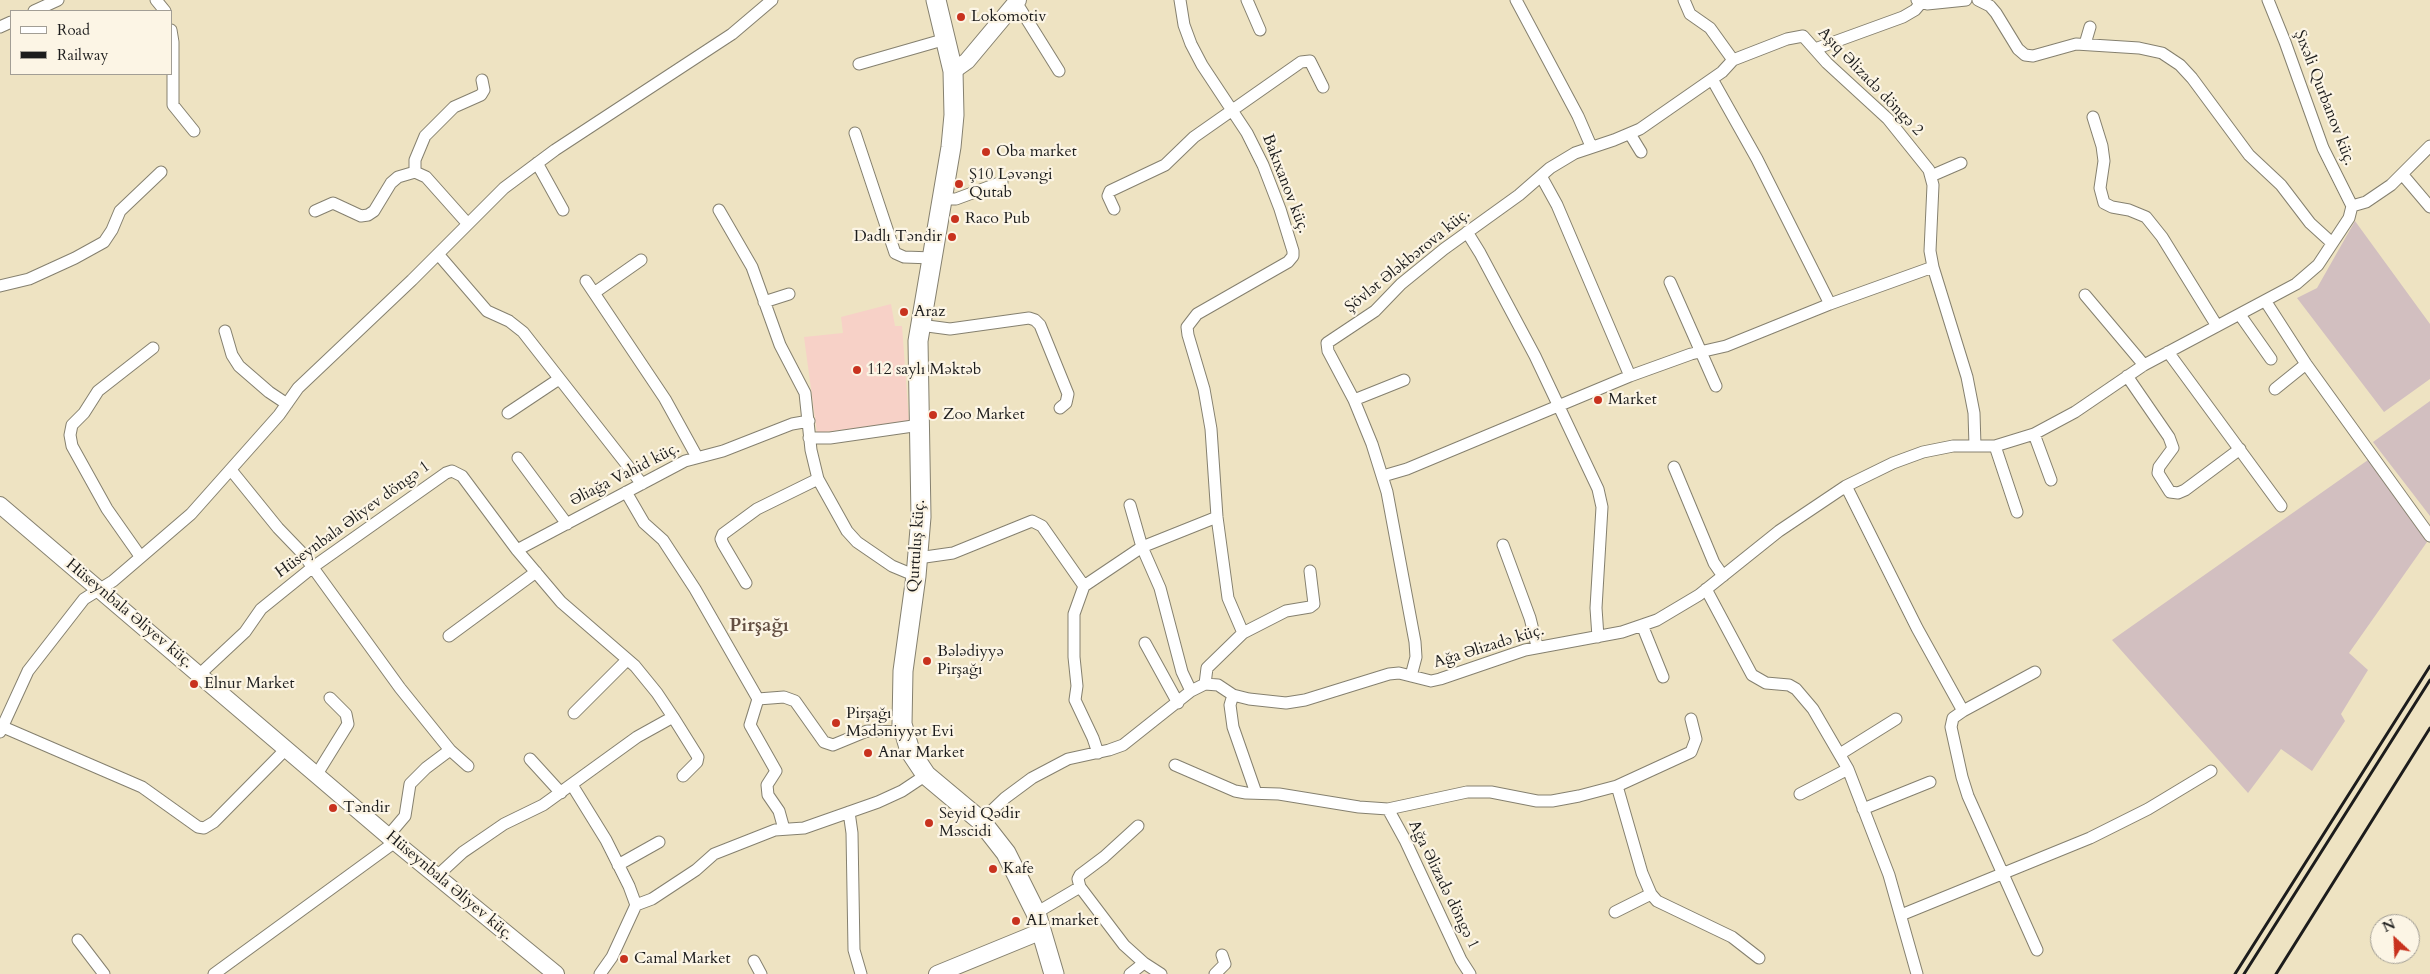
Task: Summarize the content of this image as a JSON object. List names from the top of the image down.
{
  "streets": {
    "main road": ["Qurtuluş küç."],
    "street": [
      "Aşıq Əlizadə döngə 2",
      "Şıxəli Qurbanov küç.",
      "Bakıxanov küç.",
      "Şövlət Ələkbərova küç.",
      "Əliağa Vahid küç.",
      "Hüseynbala Əliyev döngə 1",
      "Hüseynbala Əliyev küç.",
      "Ağa Əlizadə küç.",
      "Ağa Əlizadə döngə 1"
    ]
  },
  "crossings": [
    ["Aşıq Əlizadə döngə 2", "Şövlət Ələkbərova küç."],
    ["Şıxəli Qurbanov küç.", "Ağa Əlizadə küç."],
    ["Şövlət Ələkbərova küç.", "Ağa Əlizadə küç."],
    ["Əliağa Vahid küç.", "Hüseynbala Əliyev döngə 1"],
    ["Hüseynbala Əliyev döngə 1", "Hüseynbala Əliyev küç."]
  ],
  "districts": ["Pirşağı"],
  "places": [
    "Lokomotiv",
    "Oba market",
    "Ş10 Ləvəngi Qutab",
    "Raco Pub",
    "Dadlı Təndir",
    "Araz",
    "112 saylı Məktəb",
    "Market",
    "Zoo Market",
    "Bələdiyyə Pirşağı",
    "Elnur Market",
    "Pirşağı Mədəniyyət Evi",
    "Anar Market",
    "Təndir",
    "Seyid Qədir Məscidi",
    "Kafe",
    "AL market",
    "Camal Market"
  ],
  "legend": ["Road", "Railway"],
  "north": "top left"
}
